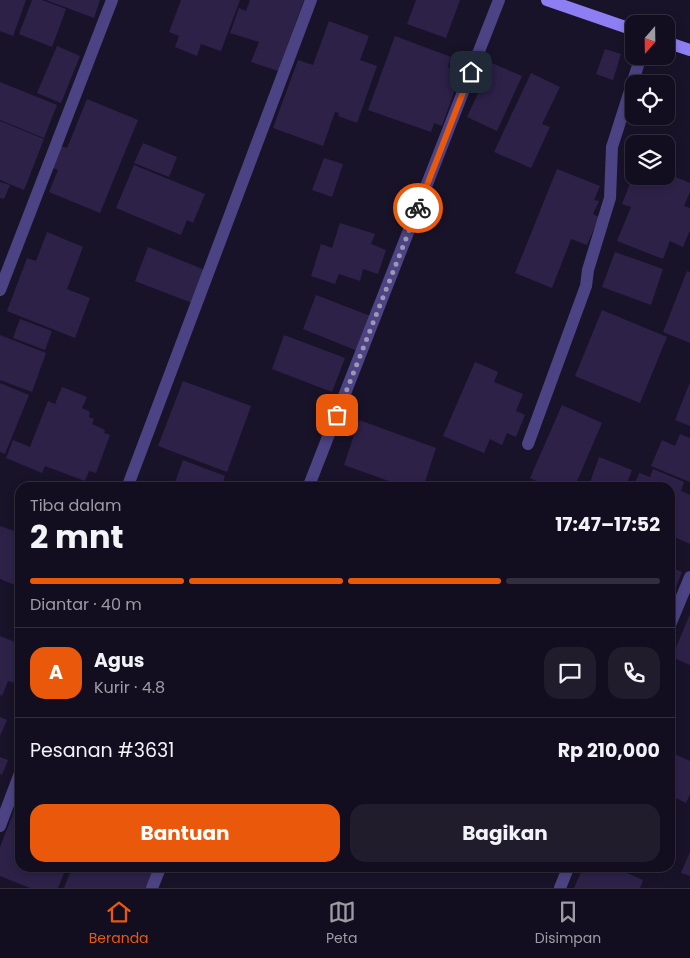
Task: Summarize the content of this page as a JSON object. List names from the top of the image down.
{
  "north": "bottom",
  "page": {
    "heading": ["2 mnt", "Tiba dalam", "17:47–17:52"],
    "panel": [
      "Agus",
      "Kurir · 4.8",
      "Pesanan #3631",
      "Rp 210,000"
    ],
    "bar": "Diantar · 40 m",
    "round": "A",
    "buttons": ["Bantuan", "Bagikan"],
    "tabs": ["Beranda", "Peta", "Disimpan"]
  }
}
